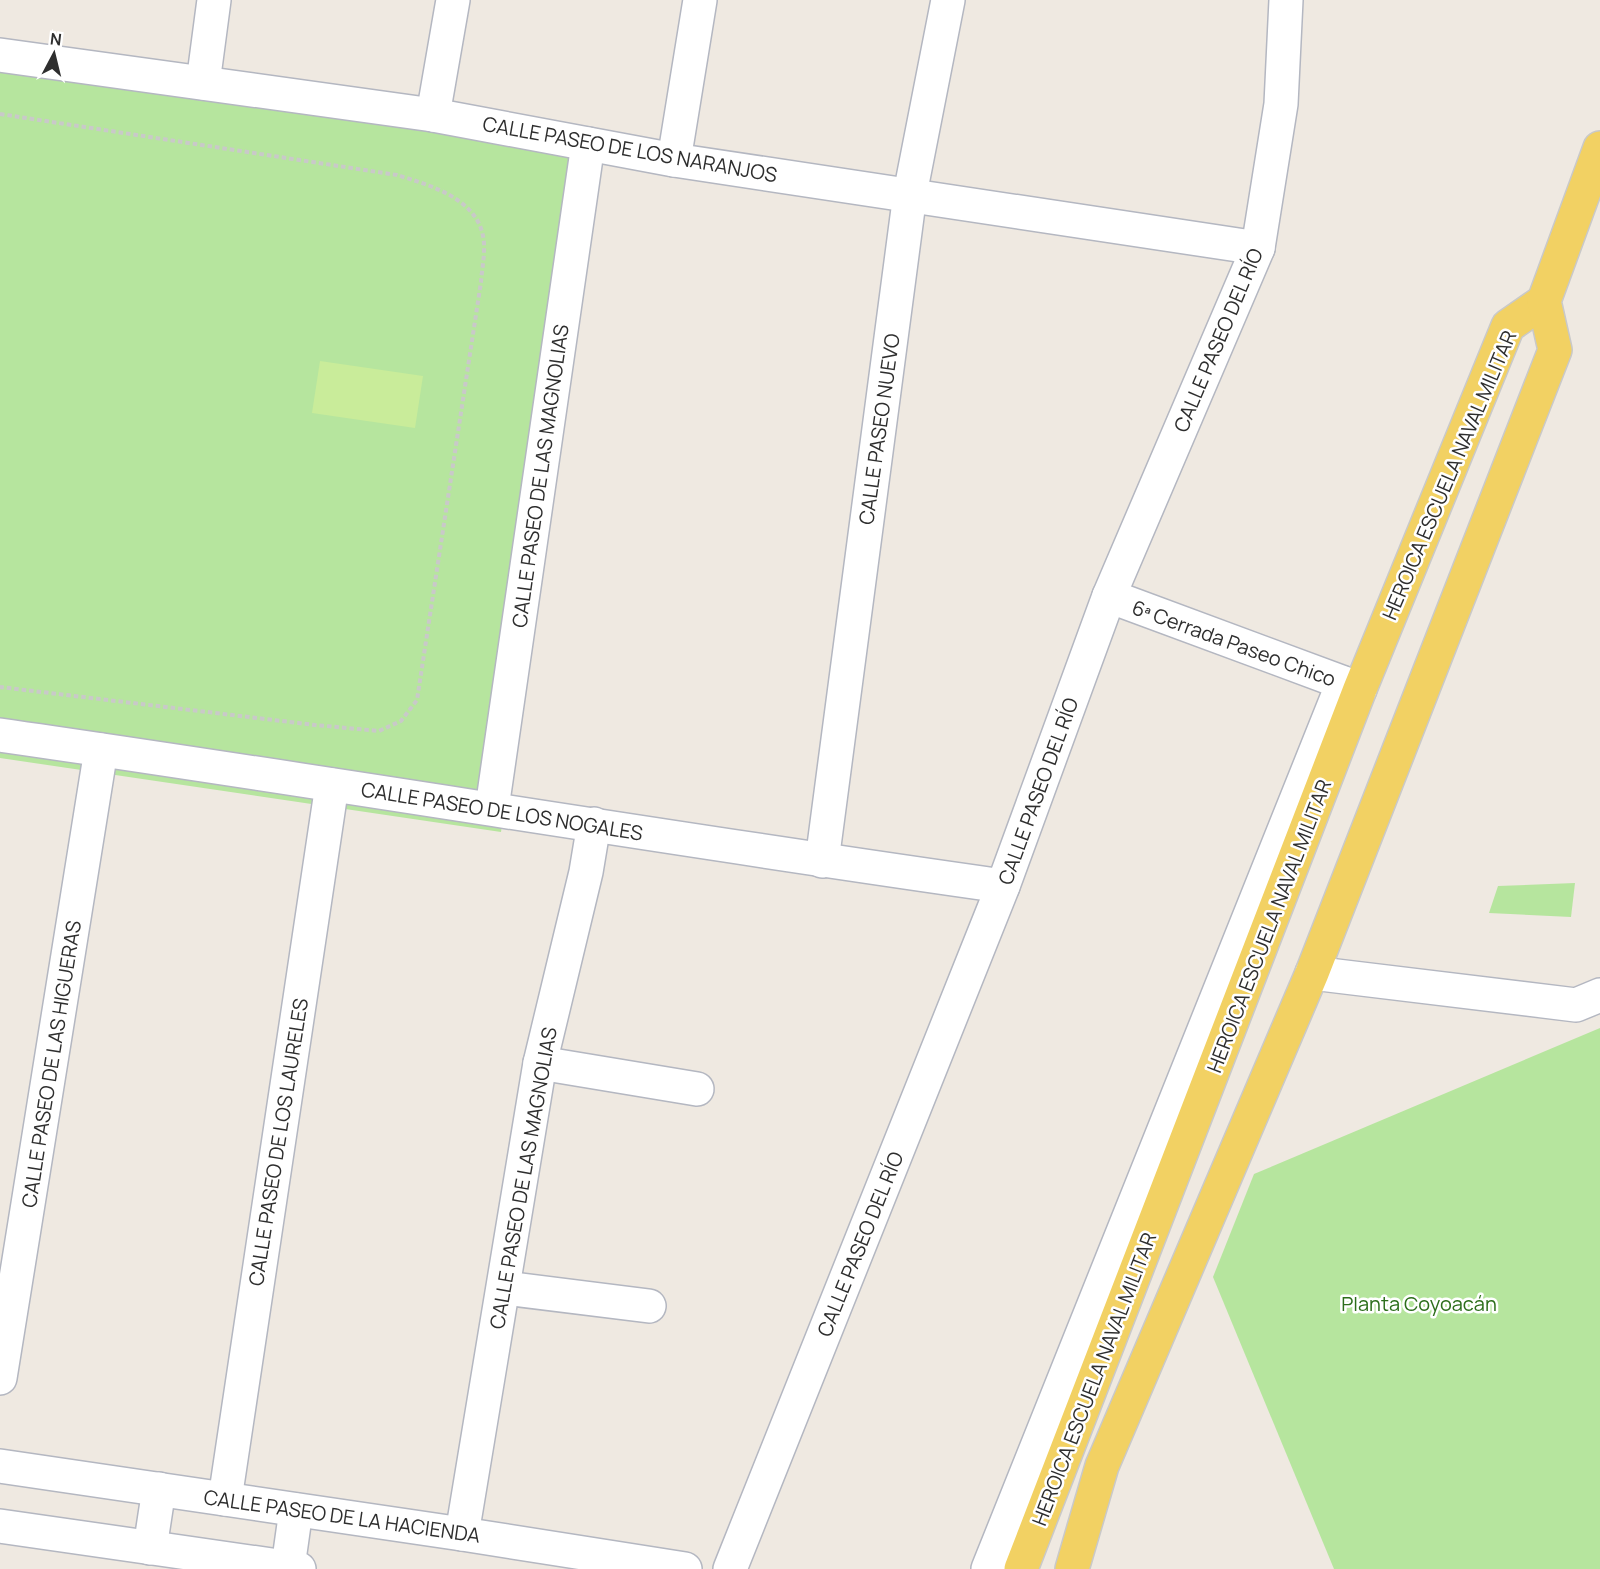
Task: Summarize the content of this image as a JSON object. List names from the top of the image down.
{
  "streets": {
    "main road": ["HEROICA ESCUELA NAVAL MILITAR"],
    "street": [
      "CALLE PASEO DE LOS NARANJOS",
      "CALLE PASEO DEL RÍO",
      "CALLE PASEO NUEVO",
      "CALLE PASEO DE LAS MAGNOLIAS",
      "6ª Cerrada Paseo Chico",
      "CALLE PASEO DE LOS NOGALES",
      "CALLE PASEO DE LAS HIGUERAS",
      "CALLE PASEO DE LOS LAURELES",
      "CALLE PASEO DE LA HACIENDA"
    ]
  },
  "crossings": [
    ["CALLE PASEO DE LOS NARANJOS", "CALLE PASEO DEL RÍO"],
    ["CALLE PASEO DE LOS NARANJOS", "CALLE PASEO NUEVO"],
    ["CALLE PASEO DE LOS NARANJOS", "CALLE PASEO DE LAS MAGNOLIAS"],
    ["CALLE PASEO DEL RÍO", "6ª Cerrada Paseo Chico"],
    ["CALLE PASEO DEL RÍO", "CALLE PASEO DE LOS NOGALES"],
    ["CALLE PASEO NUEVO", "CALLE PASEO DE LOS NOGALES"],
    ["HEROICA ESCUELA NAVAL MILITAR", "6ª Cerrada Paseo Chico"],
    ["CALLE PASEO DE LAS MAGNOLIAS", "CALLE PASEO DE LOS NOGALES"],
    ["CALLE PASEO DE LAS MAGNOLIAS", "CALLE PASEO DE LA HACIENDA"],
    ["CALLE PASEO DE LOS NOGALES", "CALLE PASEO DE LAS HIGUERAS"],
    ["CALLE PASEO DE LOS NOGALES", "CALLE PASEO DE LOS LAURELES"],
    ["CALLE PASEO DE LOS LAURELES", "CALLE PASEO DE LA HACIENDA"]
  ],
  "parks": ["Planta Coyoacán"],
  "north": "top"
}
